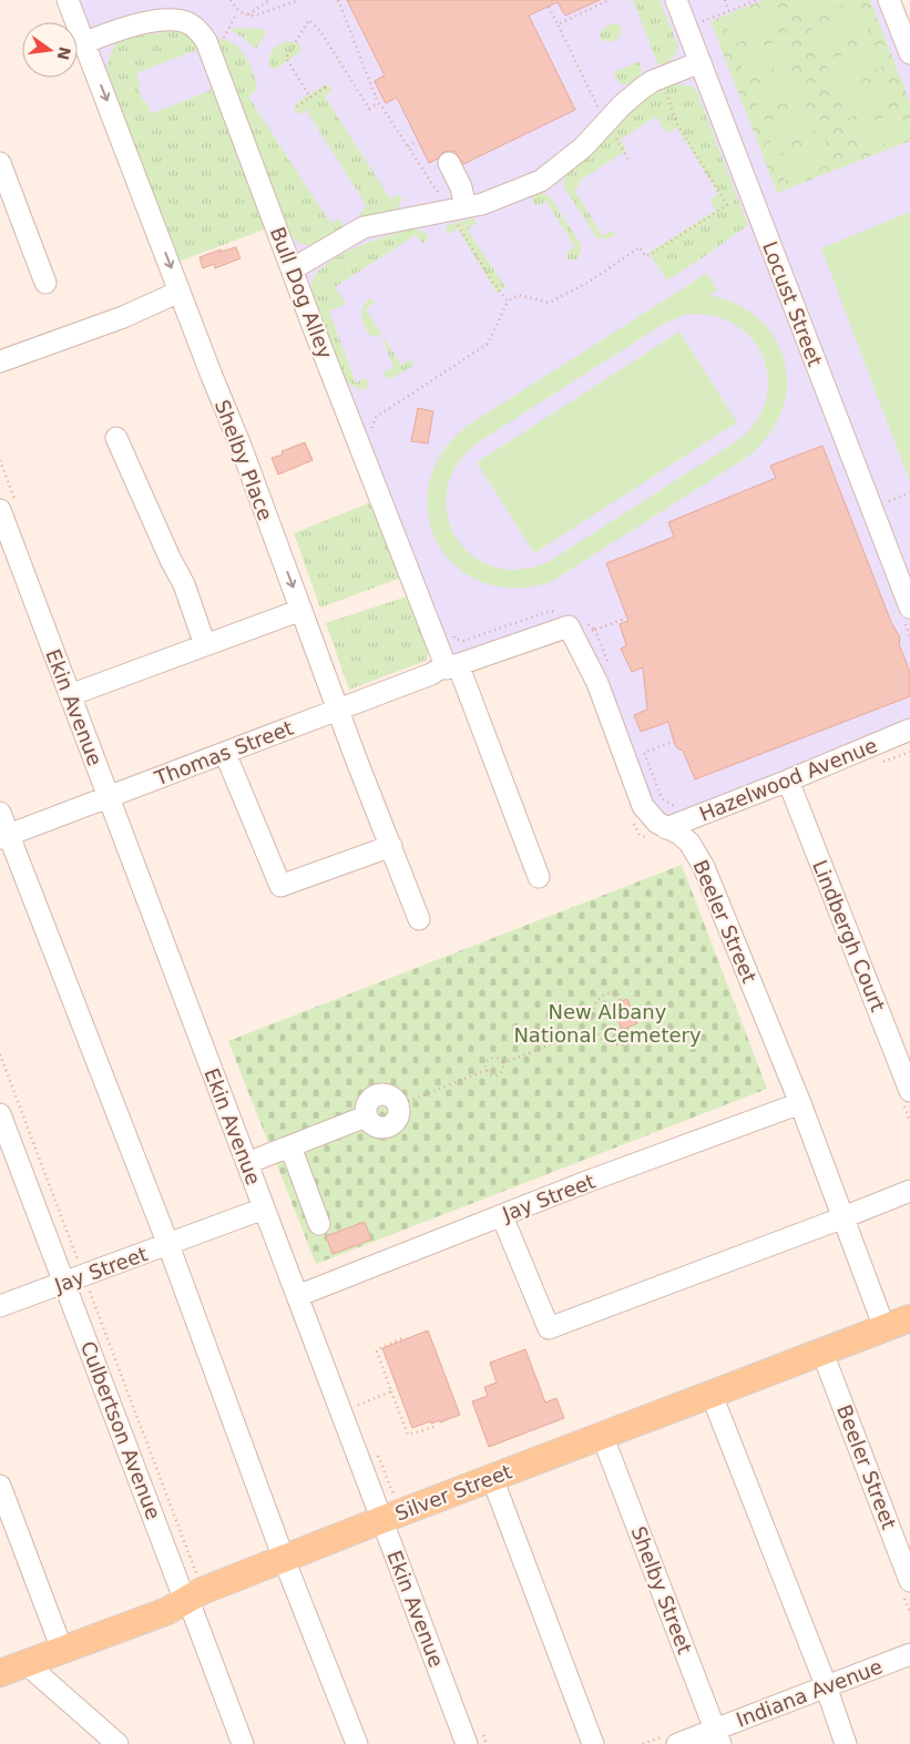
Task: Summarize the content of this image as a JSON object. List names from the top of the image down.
{
  "streets": {
    "main road": ["Silver Street"],
    "street": [
      "Bull Dog Alley",
      "Locust Street",
      "Shelby Place",
      "Ekin Avenue",
      "Thomas Street",
      "Hazelwood Avenue",
      "Beeler Street",
      "Lindbergh Court",
      "Jay Street",
      "Culbertson Avenue",
      "Shelby Street",
      "Indiana Avenue"
    ]
  },
  "crossings": [
    ["Bull Dog Alley", "Shelby Place"],
    ["Bull Dog Alley", "Thomas Street"],
    ["Bull Dog Alley", "Beeler Street"],
    ["Shelby Place", "Thomas Street"],
    ["Ekin Avenue", "Thomas Street"],
    ["Ekin Avenue", "Jay Street"],
    ["Ekin Avenue", "Silver Street"],
    ["Thomas Street", "Beeler Street"],
    ["Hazelwood Avenue", "Beeler Street"],
    ["Hazelwood Avenue", "Lindbergh Court"],
    ["Beeler Street", "Jay Street"],
    ["Beeler Street", "Silver Street"],
    ["Jay Street", "Culbertson Avenue"],
    ["Culbertson Avenue", "Silver Street"],
    ["Silver Street", "Shelby Street"],
    ["Shelby Street", "Indiana Avenue"]
  ],
  "parks": ["New Albany National Cemetery"],
  "north": "right"
}
